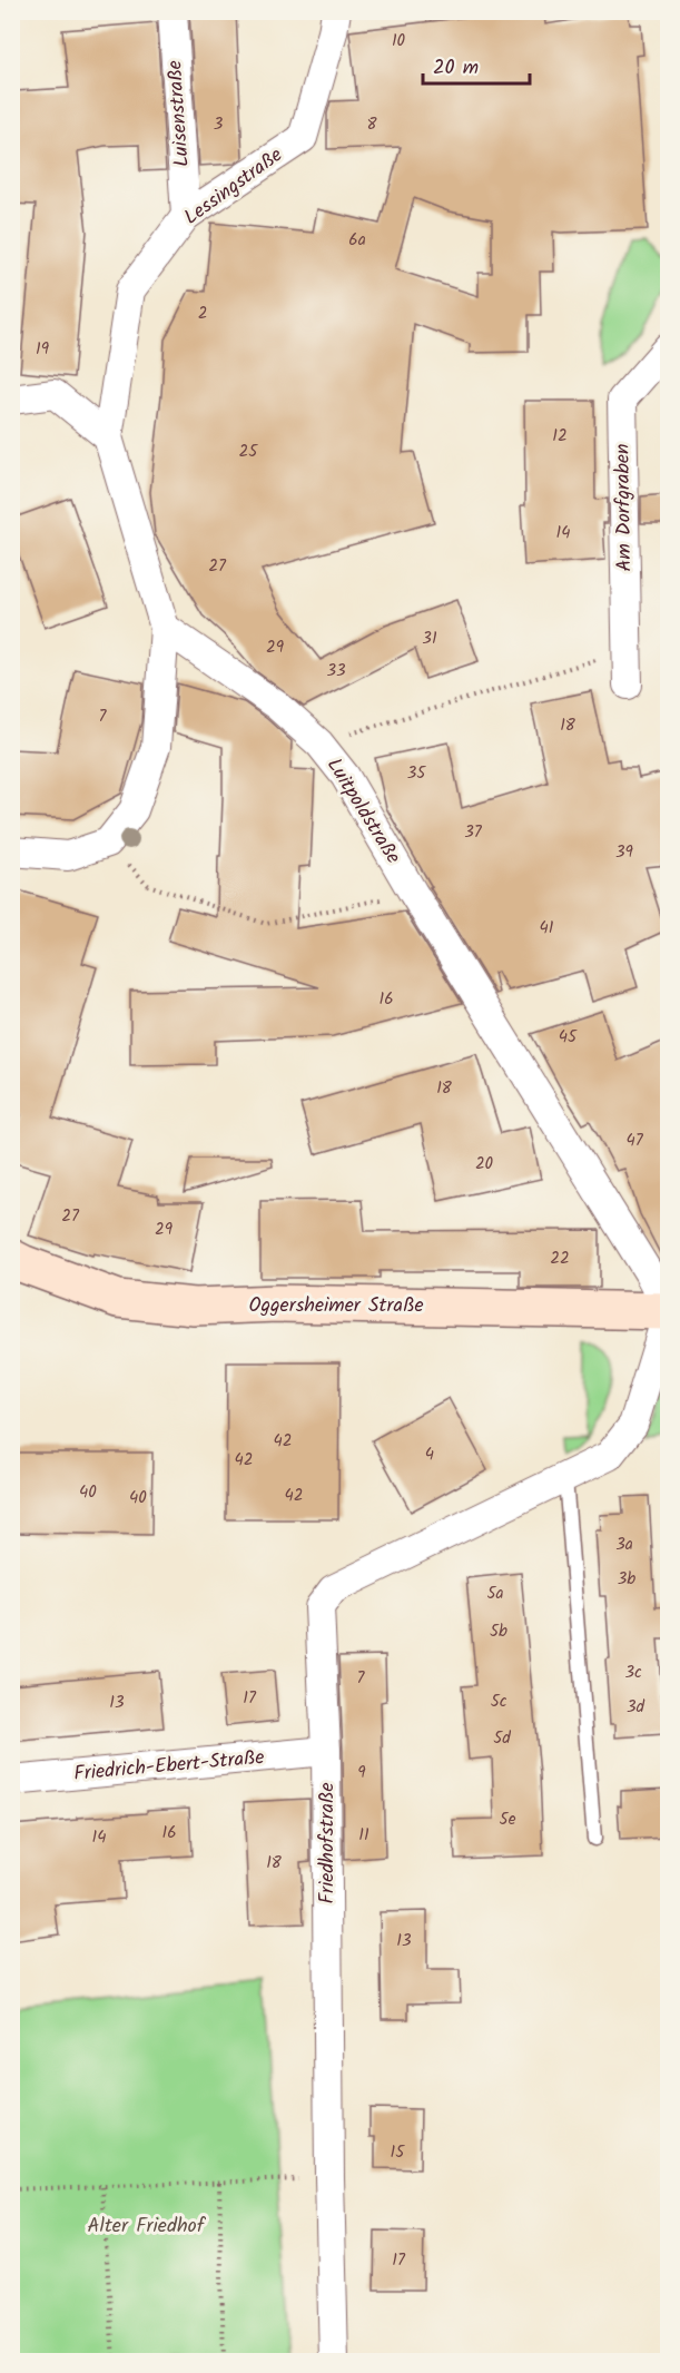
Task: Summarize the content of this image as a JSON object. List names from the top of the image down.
{
  "streets": {
    "main road": ["Oggersheimer Straße"],
    "street": [
      "Luisenstraße",
      "Lessingstraße",
      "Am Dorfgraben",
      "Luitpoldstraße",
      "Friedrich-Ebert-Straße",
      "Friedhofstraße"
    ]
  },
  "crossings": [
    ["Luisenstraße", "Lessingstraße"],
    ["Luitpoldstraße", "Oggersheimer Straße"],
    ["Luitpoldstraße", "Friedhofstraße"],
    ["Oggersheimer Straße", "Friedhofstraße"],
    ["Friedrich-Ebert-Straße", "Friedhofstraße"]
  ],
  "parks": ["Alter Friedhof"],
  "house_numbers": [
    "10",
    "3",
    "8",
    "6a",
    "2",
    "19",
    "12",
    "25",
    "14",
    "27",
    "31",
    "29",
    "33",
    "7",
    "18",
    "35",
    "37",
    "39",
    "41",
    "16",
    "45",
    "18",
    "47",
    "20",
    "27",
    "29",
    "22",
    "42",
    "4",
    "42",
    "40",
    "42",
    "40",
    "3a",
    "3b",
    "5a",
    "5b",
    "3c",
    "7",
    "17",
    "5c",
    "13",
    "3d",
    "5d",
    "9",
    "5e",
    "16",
    "11",
    "14",
    "18",
    "13",
    "15",
    "17"
  ],
  "scale_bar": "20 m"
}
